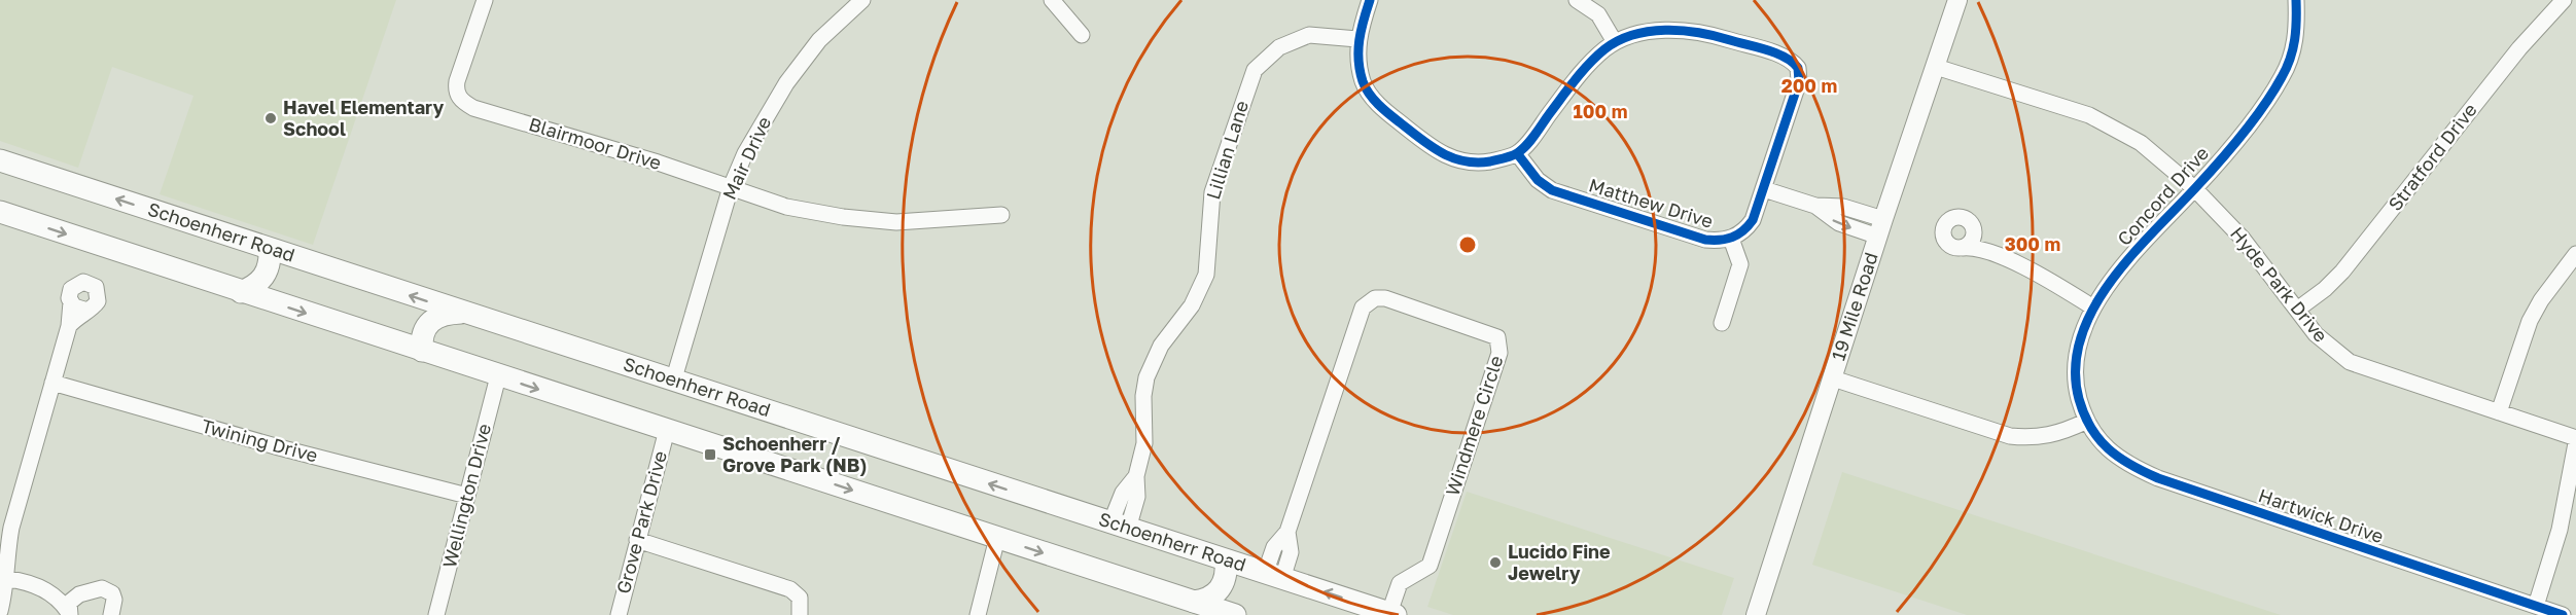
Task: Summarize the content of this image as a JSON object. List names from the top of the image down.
{
  "streets": {
    "main road": ["Schoenherr Road"],
    "street": [
      "Blairmoor Drive",
      "Lillian Lane",
      "Stratford Drive",
      "Mair Drive",
      "Concord Drive",
      "Matthew Drive",
      "Hyde Park Drive",
      "19 Mile Road",
      "Windmere Circle",
      "Twining Drive",
      "Wellington Drive",
      "Hartwick Drive",
      "Grove Park Drive"
    ]
  },
  "crossings": [
    ["Blairmoor Drive", "Mair Drive"],
    ["Lillian Lane", "Schoenherr Road"],
    ["Stratford Drive", "Hyde Park Drive"],
    ["Mair Drive", "Schoenherr Road"],
    ["Concord Drive", "Hyde Park Drive"],
    ["Concord Drive", "Hartwick Drive"],
    ["Schoenherr Road", "Windmere Circle"],
    ["Hyde Park Drive", "19 Mile Road"],
    ["Twining Drive", "Wellington Drive"]
  ],
  "places": {
    "other": ["Havel Elementary School", "Lucido Fine Jewelry"],
    "transit": ["Schoenherr / Grove Park (NB)"]
  },
  "rings": ["200 m", "100 m", "300 m"]
}
